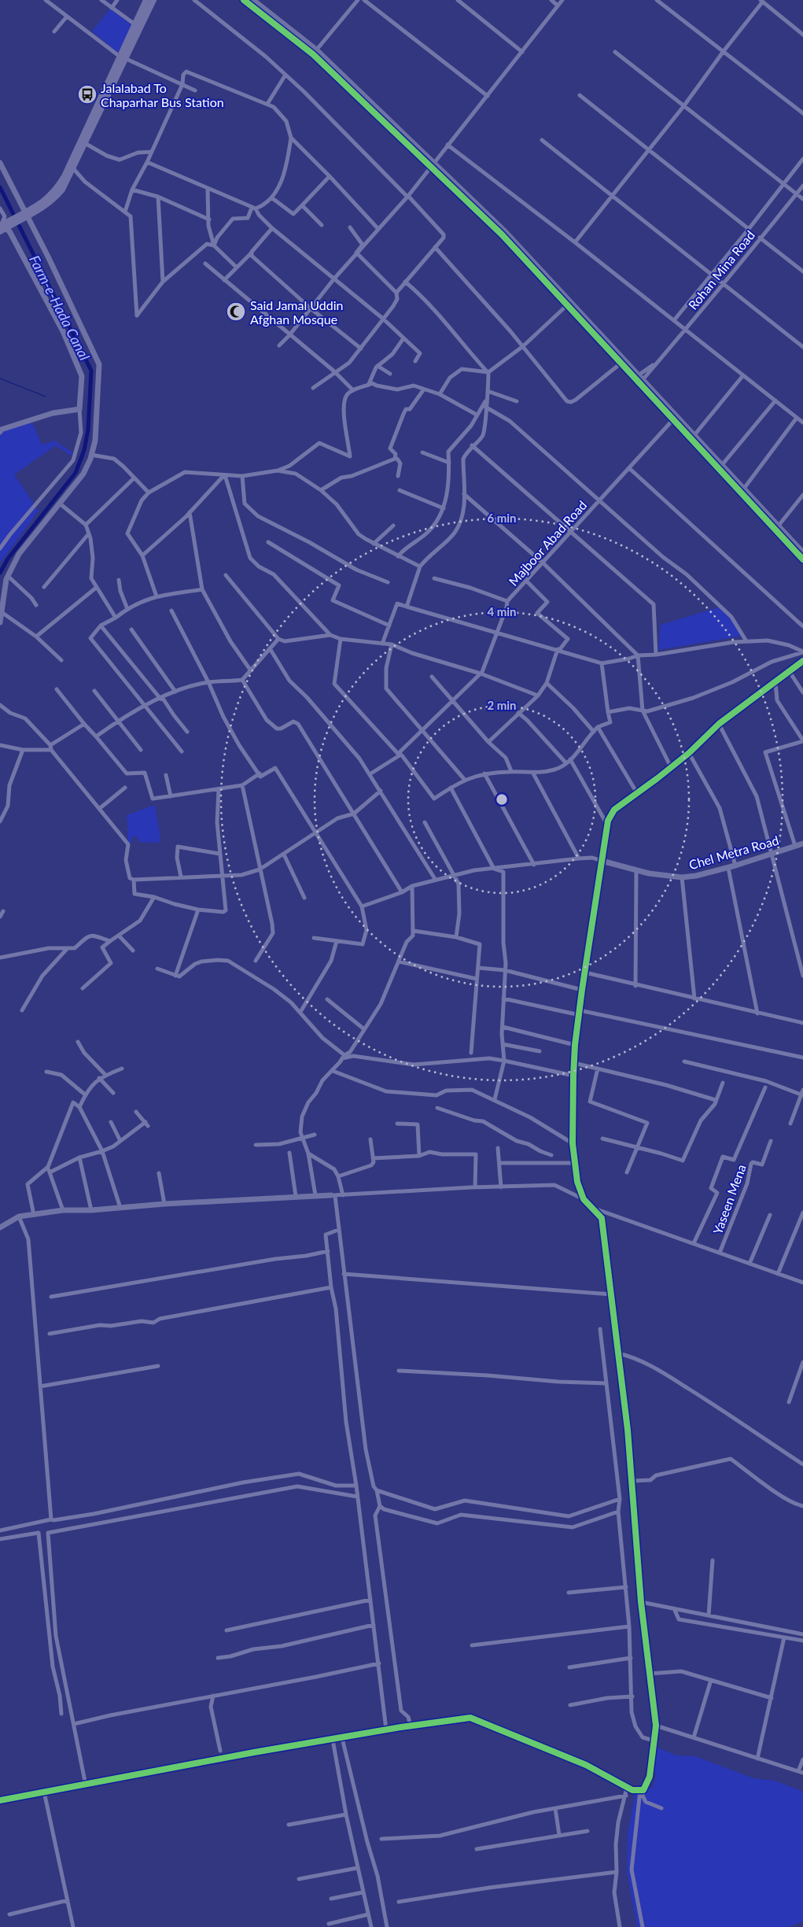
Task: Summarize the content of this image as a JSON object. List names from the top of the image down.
{
  "streets": {
    "street": [
      "Rohan Mina Road",
      "Majboor Abad Road",
      "Chel Metra Road",
      "Yaseen Mena"
    ]
  },
  "water": ["Farm-e-Hada Canal"],
  "places": {
    "bus stop": ["Jalalabad To Chaparhar Bus Station"],
    "mosque": ["Said Jamal Uddin Afghan Mosque"]
  },
  "rings": ["6 min", "4 min", "2 min"]
}
